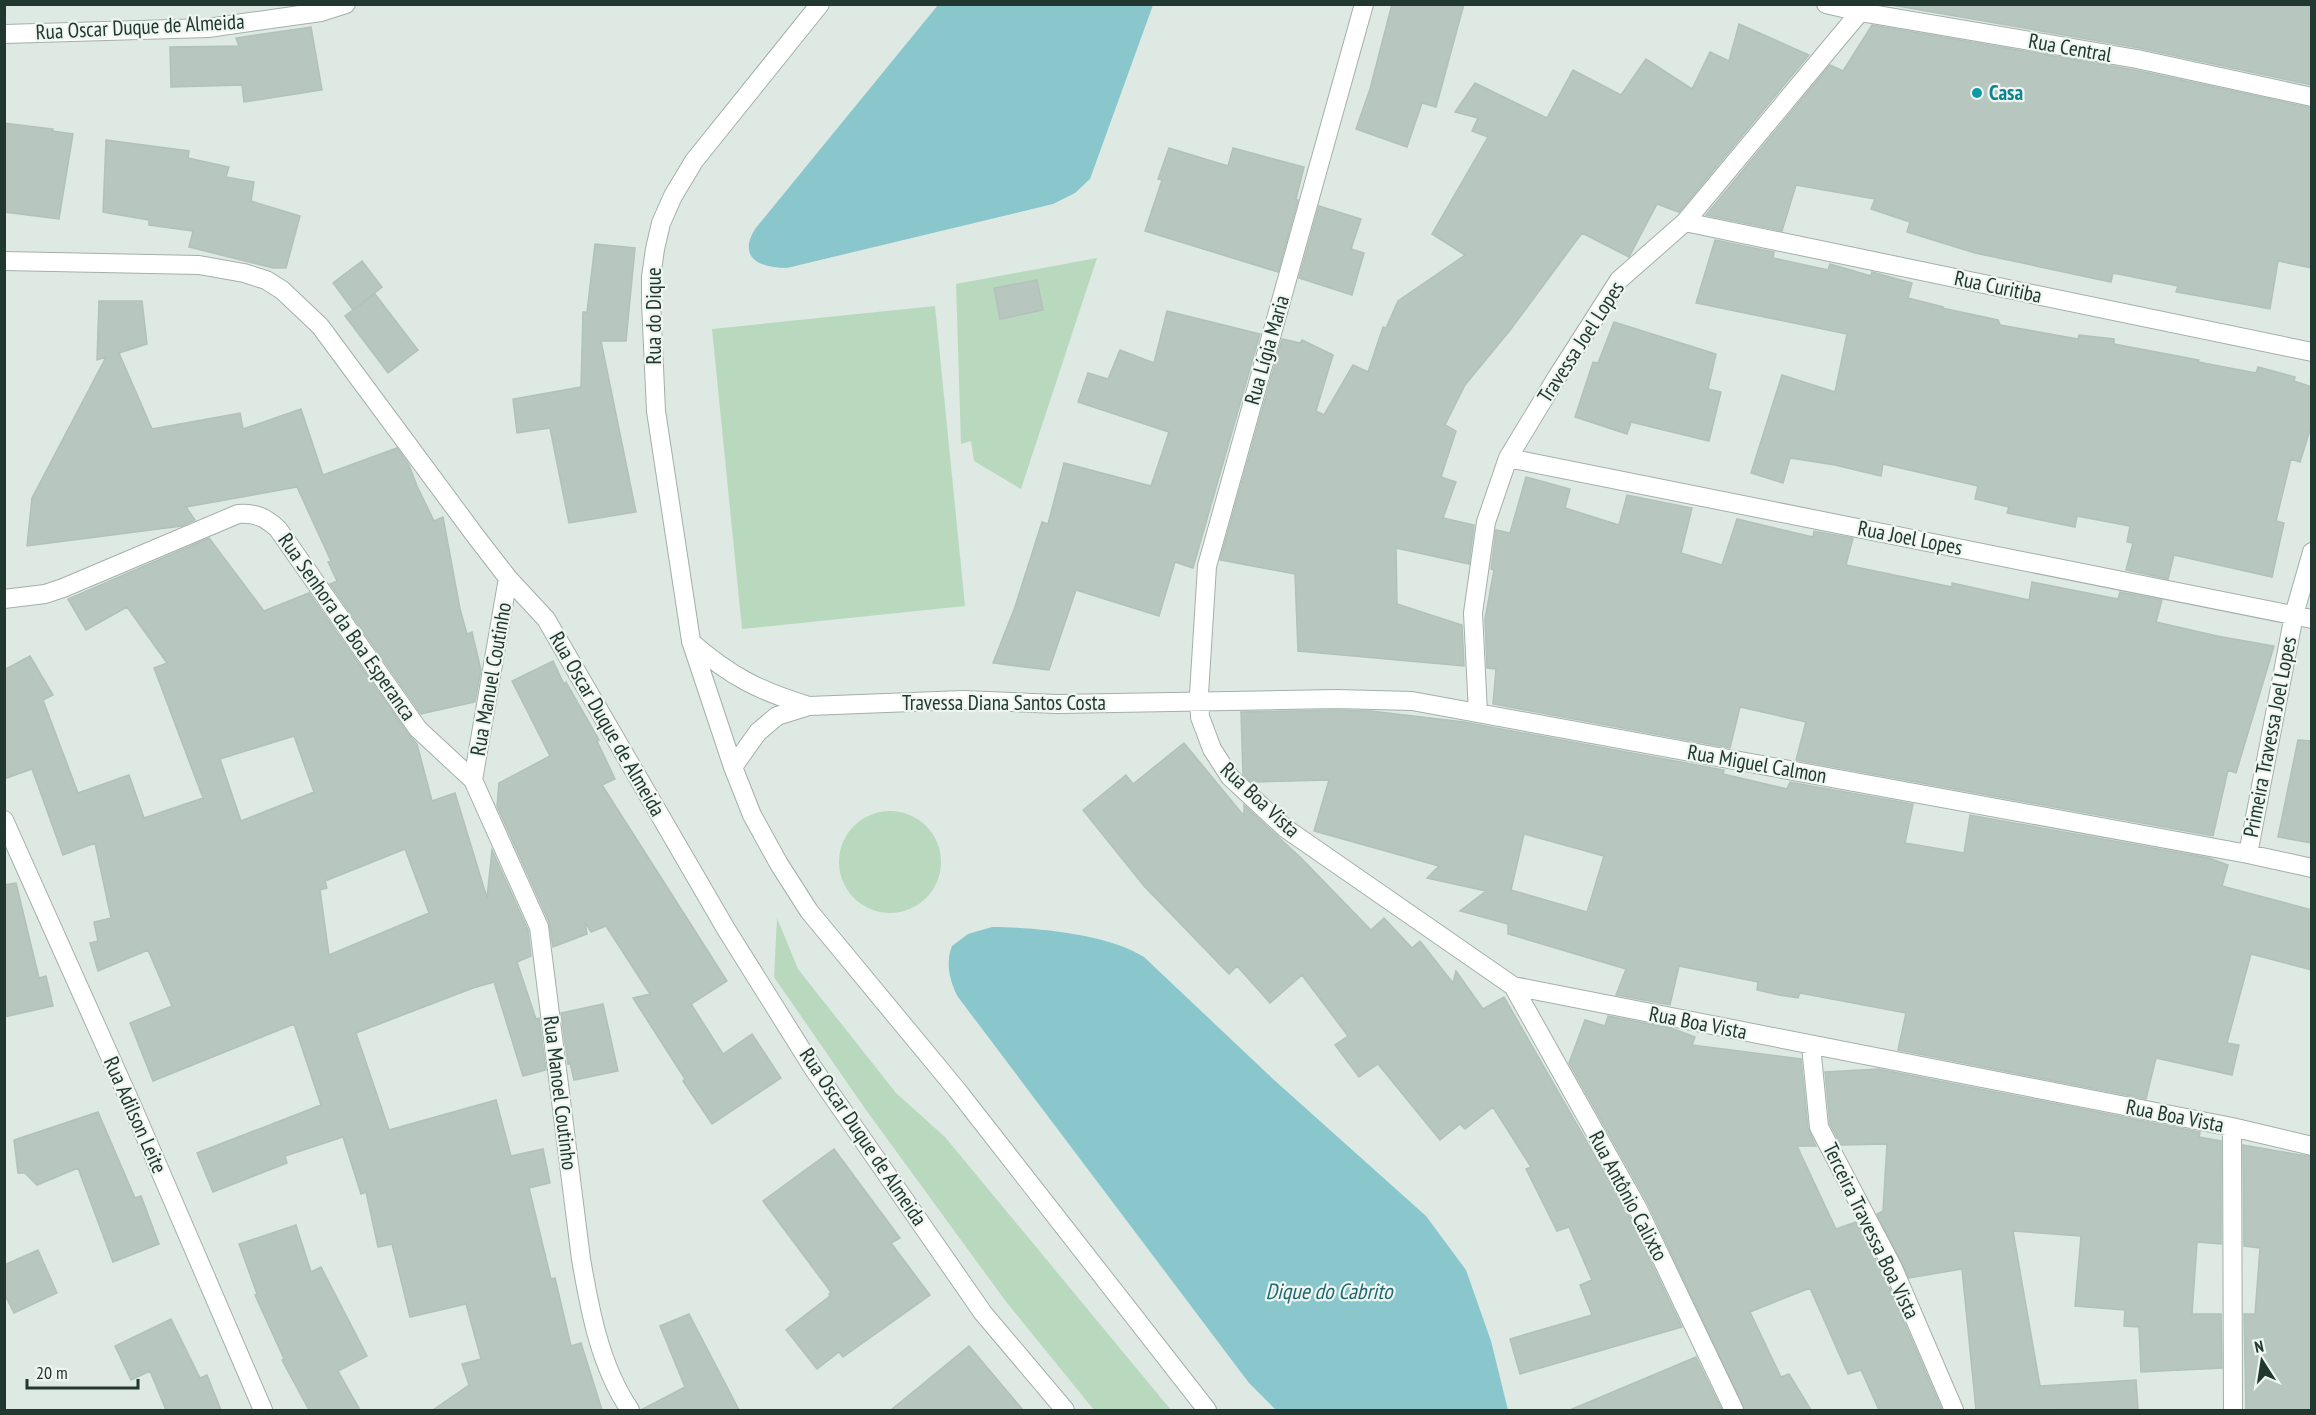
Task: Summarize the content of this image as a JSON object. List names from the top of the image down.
{
  "streets": {
    "street": [
      "Rua Oscar Duque de Almeida",
      "Rua Central",
      "Rua Curitiba",
      "Rua do Dique",
      "Travessa Joel Lopes",
      "Rua Lígia Maria",
      "Rua Joel Lopes",
      "Rua Senhora da Boa Esperanca",
      "Rua Manuel Coutinho",
      "Travessa Diana Santos Costa",
      "Primeira Travessa Joel Lopes",
      "Rua Miguel Calmon",
      "Rua Boa Vista",
      "Rua Manoel Coutinho",
      "Rua Adilson Leite",
      "Rua Antônio Calixto",
      "Terceira Travessa Boa Vista"
    ]
  },
  "crossings": [
    ["Rua Oscar Duque de Almeida", "Rua Manuel Coutinho"],
    ["Rua Central", "Travessa Joel Lopes"],
    ["Rua Curitiba", "Travessa Joel Lopes"],
    ["Rua do Dique", "Travessa Diana Santos Costa"],
    ["Travessa Joel Lopes", "Rua Joel Lopes"],
    ["Travessa Joel Lopes", "Rua Miguel Calmon"],
    ["Rua Lígia Maria", "Travessa Diana Santos Costa"],
    ["Rua Lígia Maria", "Rua Miguel Calmon"],
    ["Rua Lígia Maria", "Rua Boa Vista"],
    ["Rua Joel Lopes", "Primeira Travessa Joel Lopes"],
    ["Rua Senhora da Boa Esperanca", "Rua Manuel Coutinho"],
    ["Rua Senhora da Boa Esperanca", "Rua Manoel Coutinho"],
    ["Rua Manuel Coutinho", "Rua Manoel Coutinho"],
    ["Travessa Diana Santos Costa", "Rua Miguel Calmon"],
    ["Travessa Diana Santos Costa", "Rua Boa Vista"],
    ["Primeira Travessa Joel Lopes", "Rua Miguel Calmon"],
    ["Rua Miguel Calmon", "Rua Boa Vista"],
    ["Rua Boa Vista", "Rua Antônio Calixto"],
    ["Rua Boa Vista", "Terceira Travessa Boa Vista"]
  ],
  "water": ["Dique do Cabrito"],
  "places": ["Casa"],
  "scale_bar": "20 m",
  "north": "top"
}
